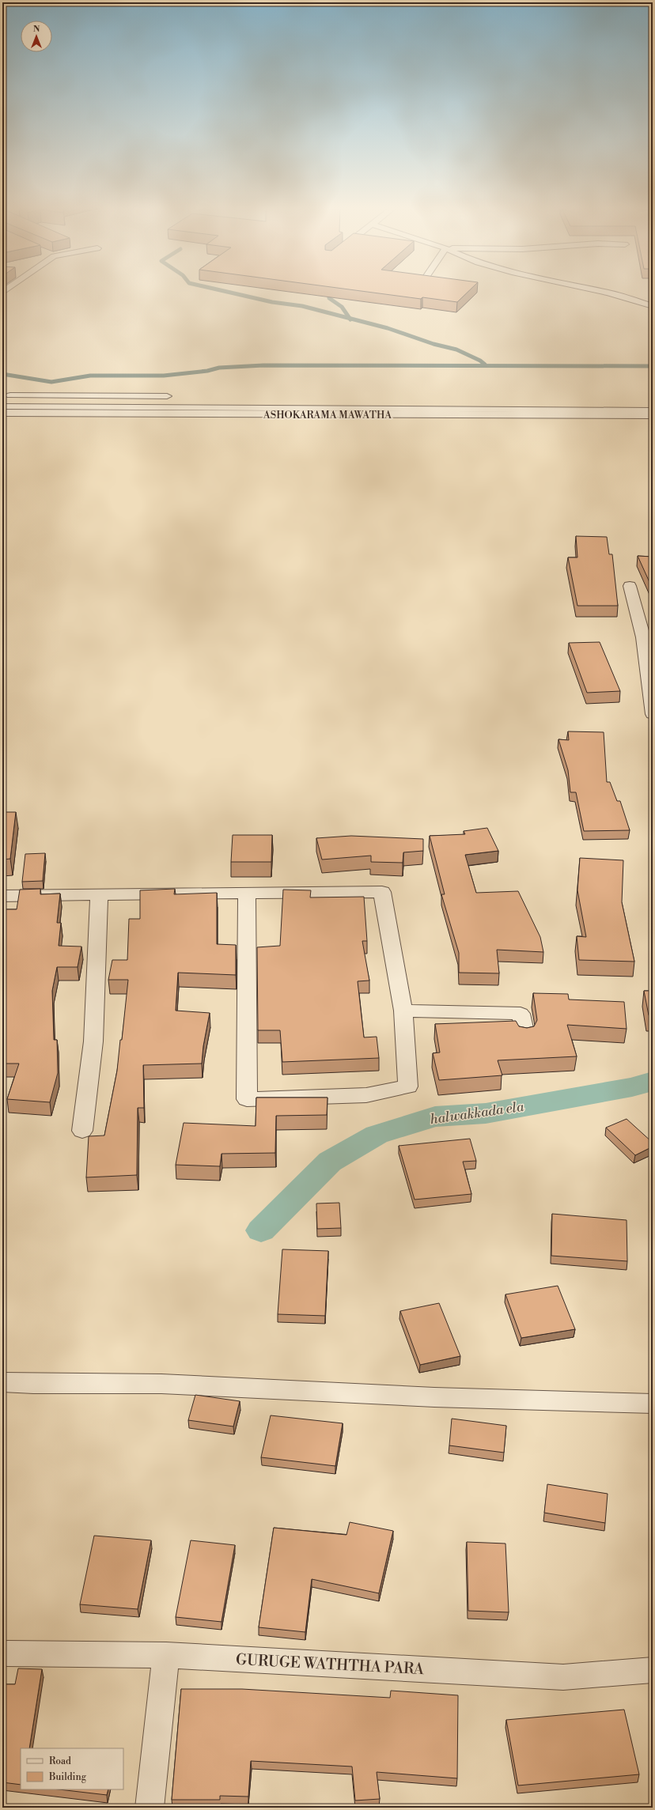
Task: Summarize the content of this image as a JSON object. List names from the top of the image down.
{
  "streets": {
    "street": ["ASHOKARAMA MAWATHA", "GURUGE WATHTHA PARA"]
  },
  "water": ["halwakkada ela"],
  "legend": ["Road", "Building"],
  "north": "top"
}
